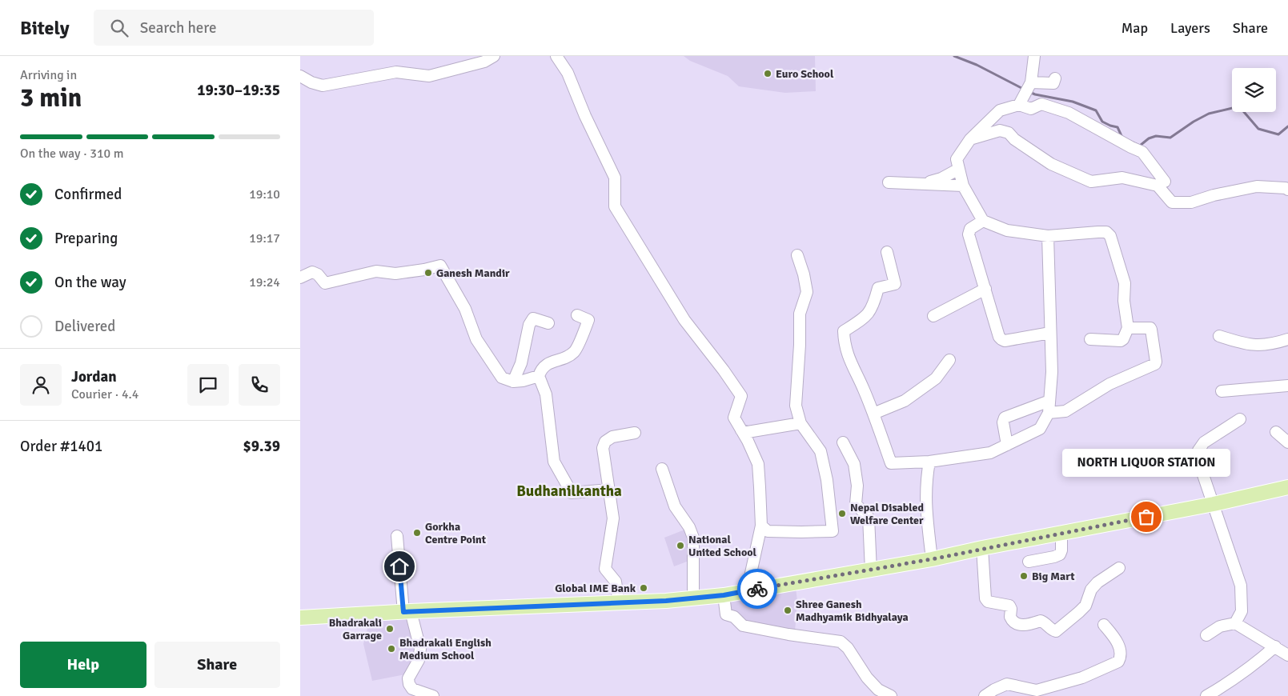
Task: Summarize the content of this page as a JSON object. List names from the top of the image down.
{
  "districts": ["Budhanilkantha"],
  "places": [
    "Euro School",
    "Ganesh Mandir",
    "Nepal Disabled Welfare Center",
    "NORTH LIQUOR STATION",
    "Gorkha Centre Point",
    "National United School",
    "Big Mart",
    "Global IME Bank",
    "Shree Ganesh Madhyamik Bidhyalaya",
    "Bhadrakali Garrage",
    "Bhadrakali English Medium School"
  ],
  "page": {
    "header": "Bitely",
    "search": "Search here",
    "nav": ["Map", "Layers", "Share"],
    "heading": ["3 min", "Arriving in", "19:30–19:35"],
    "panel": [
      "Jordan",
      "Courier · 4.4",
      "Order #1401",
      "$9.39"
    ],
    "bar": "On the way · 310 m",
    "list": [
      ["Confirmed", "19:10"],
      ["Preparing", "19:17"],
      ["On the way", "19:24"],
      "Delivered"
    ],
    "bubble": "NORTH LIQUOR STATION",
    "buttons": ["Help", "Share"]
  }
}
